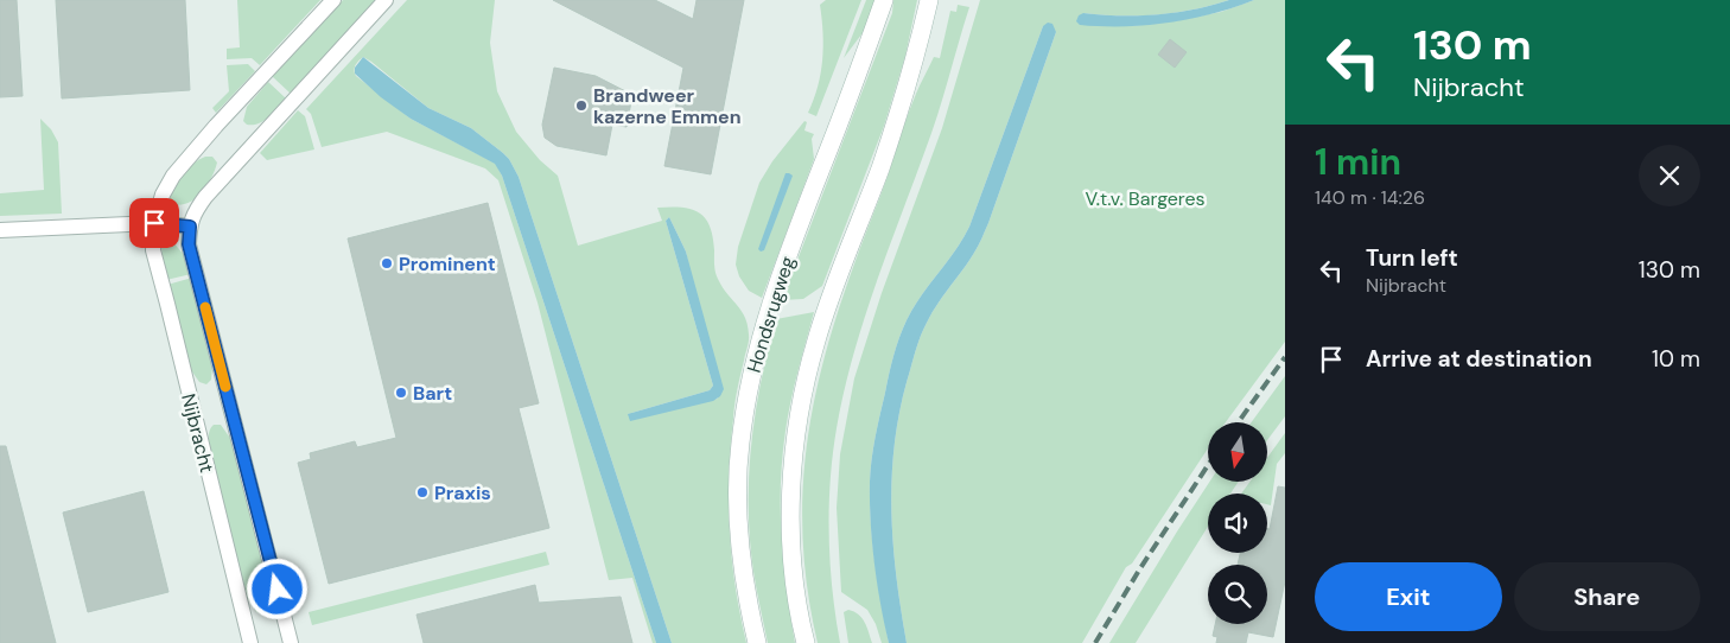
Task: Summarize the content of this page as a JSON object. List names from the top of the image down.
{
  "streets": {
    "main road": ["Hondsrugweg"],
    "street": ["Nijbracht"]
  },
  "parks": ["V.t.v. Bargeres"],
  "places": [
    "Brandweer kazerne Emmen",
    "Prominent",
    "Bart",
    "Praxis"
  ],
  "north": "bottom",
  "page": {
    "turn": ["130 m", "Nijbracht"],
    "heading": ["1 min", "140 m · 14:26"],
    "list": [
      {
        "name": "Turn left",
        "note": "Nijbracht",
        "value": "130 m"
      },
      {
        "name": "Arrive at destination",
        "value": "10 m"
      }
    ],
    "buttons": ["Exit", "Share"]
  }
}
